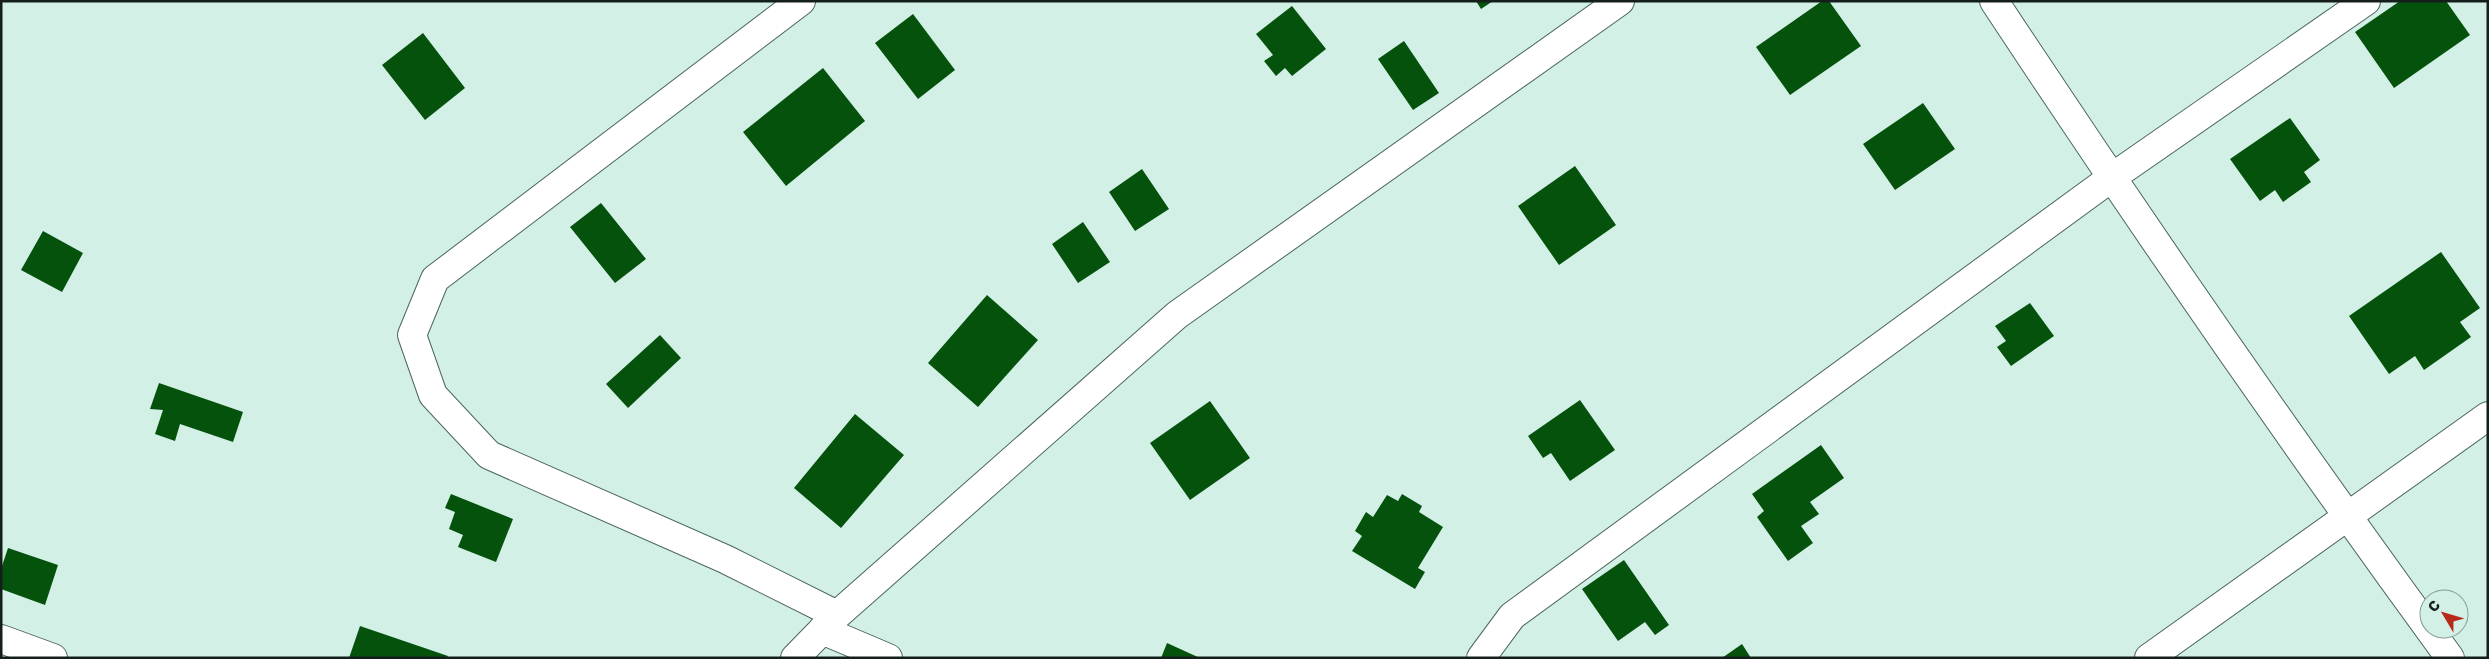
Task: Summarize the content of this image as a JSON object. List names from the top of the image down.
{
  "north": "top left"
}
